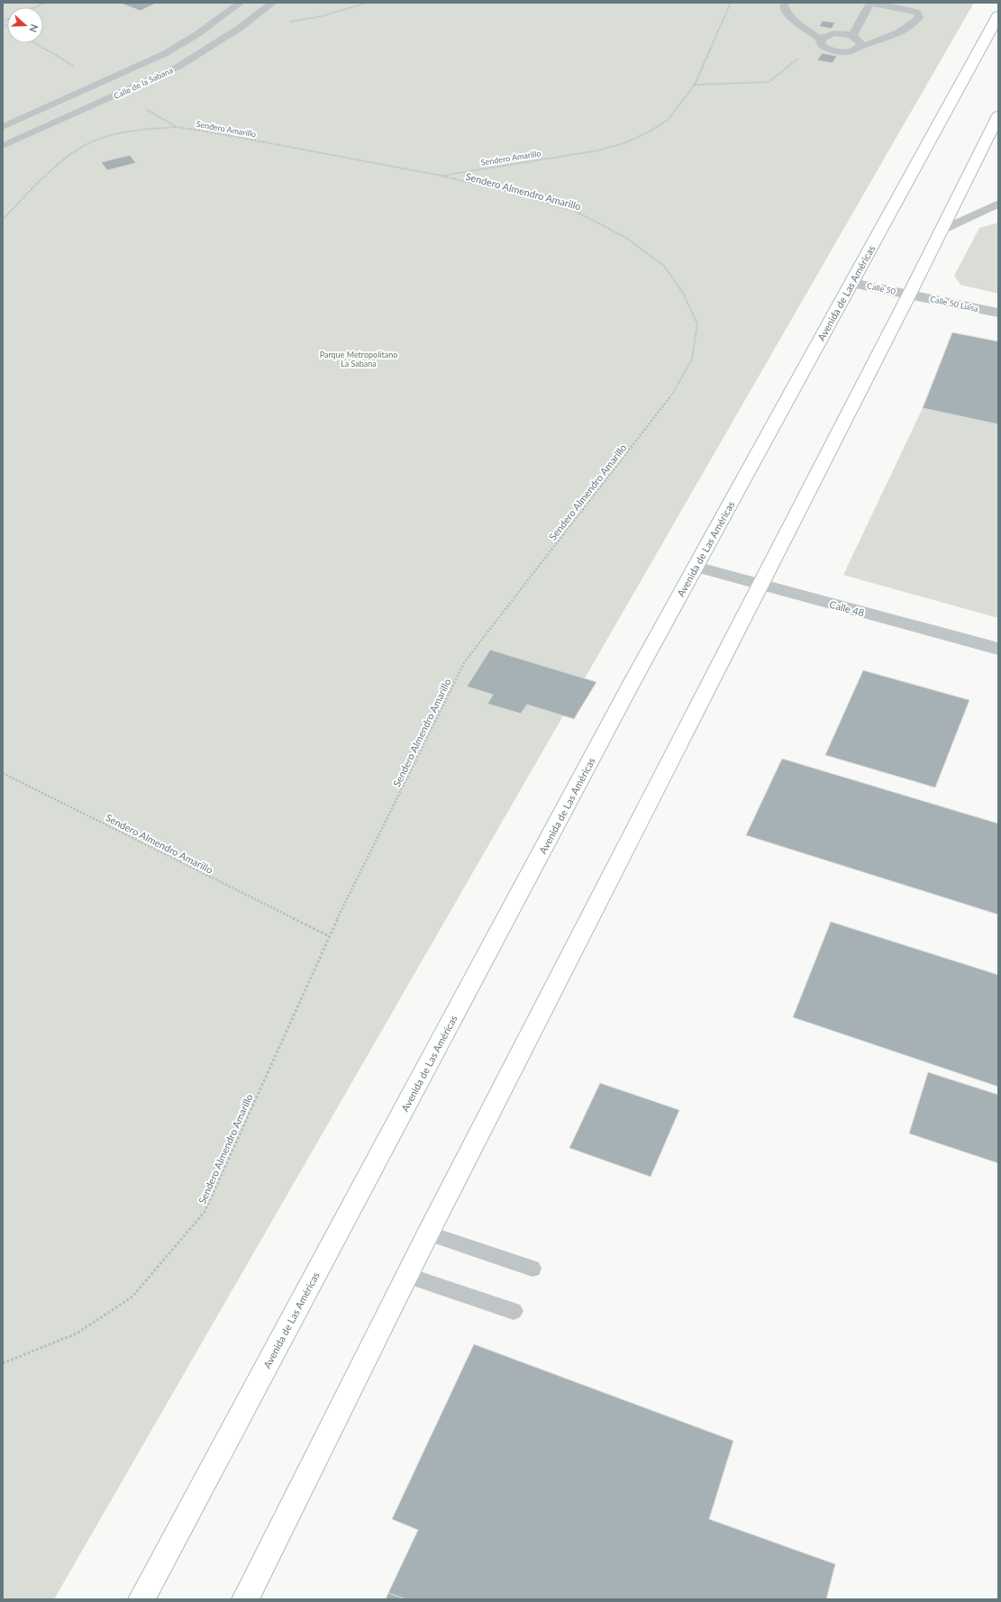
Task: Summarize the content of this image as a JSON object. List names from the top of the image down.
{
  "streets": {
    "main road": ["Avenida de Las Américas"],
    "street": ["Calle 50", "Calle 50 Luisa", "Calle 48"],
    "lane": ["Calle de la Sabana"],
    "path": ["Sendero Amarillo", "Sendero Almendro Amarillo"]
  },
  "crossings": [
    ["Sendero Amarillo", "Sendero Almendro Amarillo"],
    ["Calle 50", "Avenida de Las Américas"],
    ["Calle 50", "Calle 50 Luisa"],
    ["Avenida de Las Américas", "Calle 48"]
  ],
  "parks": ["Parque Metropolitano La Sabana"],
  "north": "right"
}
